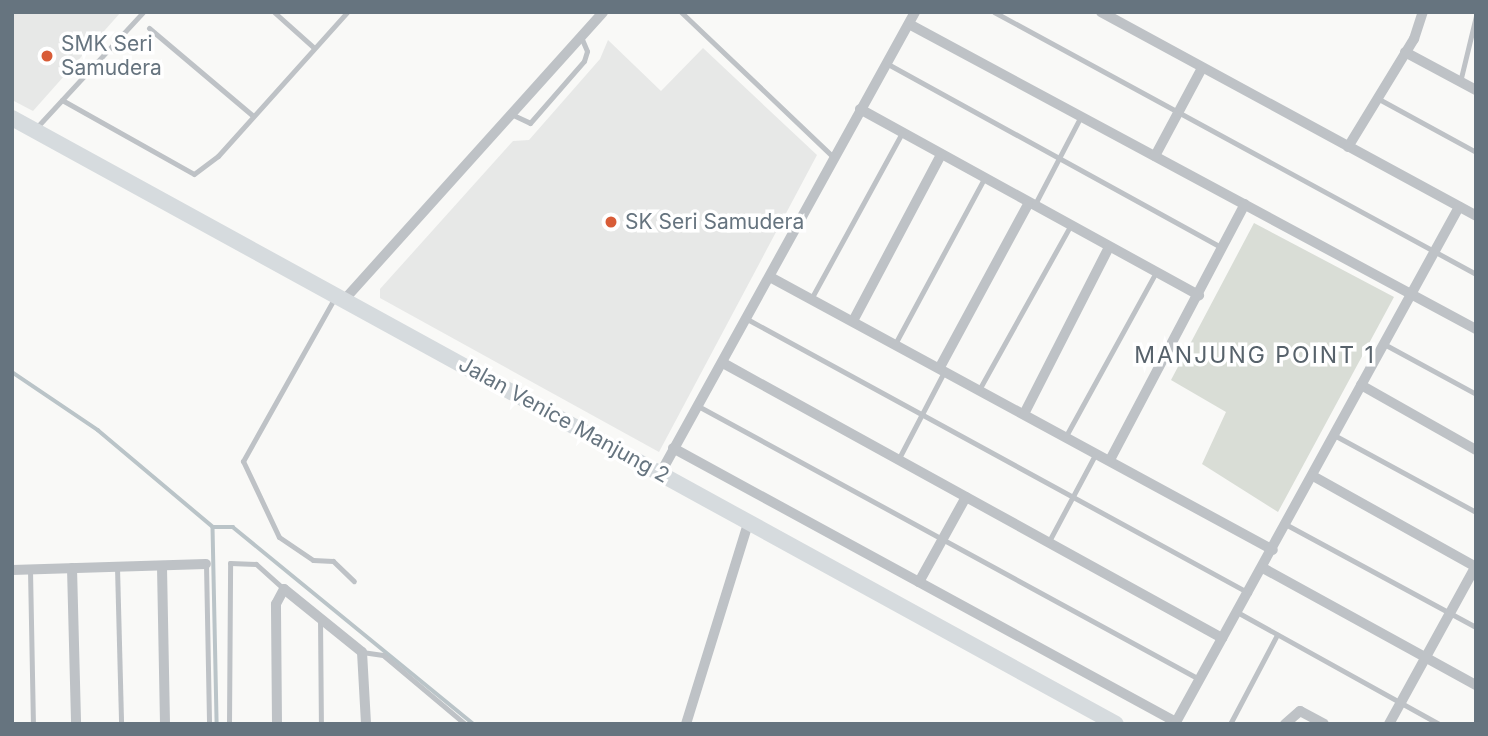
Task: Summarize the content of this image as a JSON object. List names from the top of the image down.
{
  "streets": {
    "street": ["Jalan Venice Manjung 2"]
  },
  "districts": ["MANJUNG POINT 1"],
  "places": ["SMK Seri Samudera", "SK Seri Samudera"]
}
